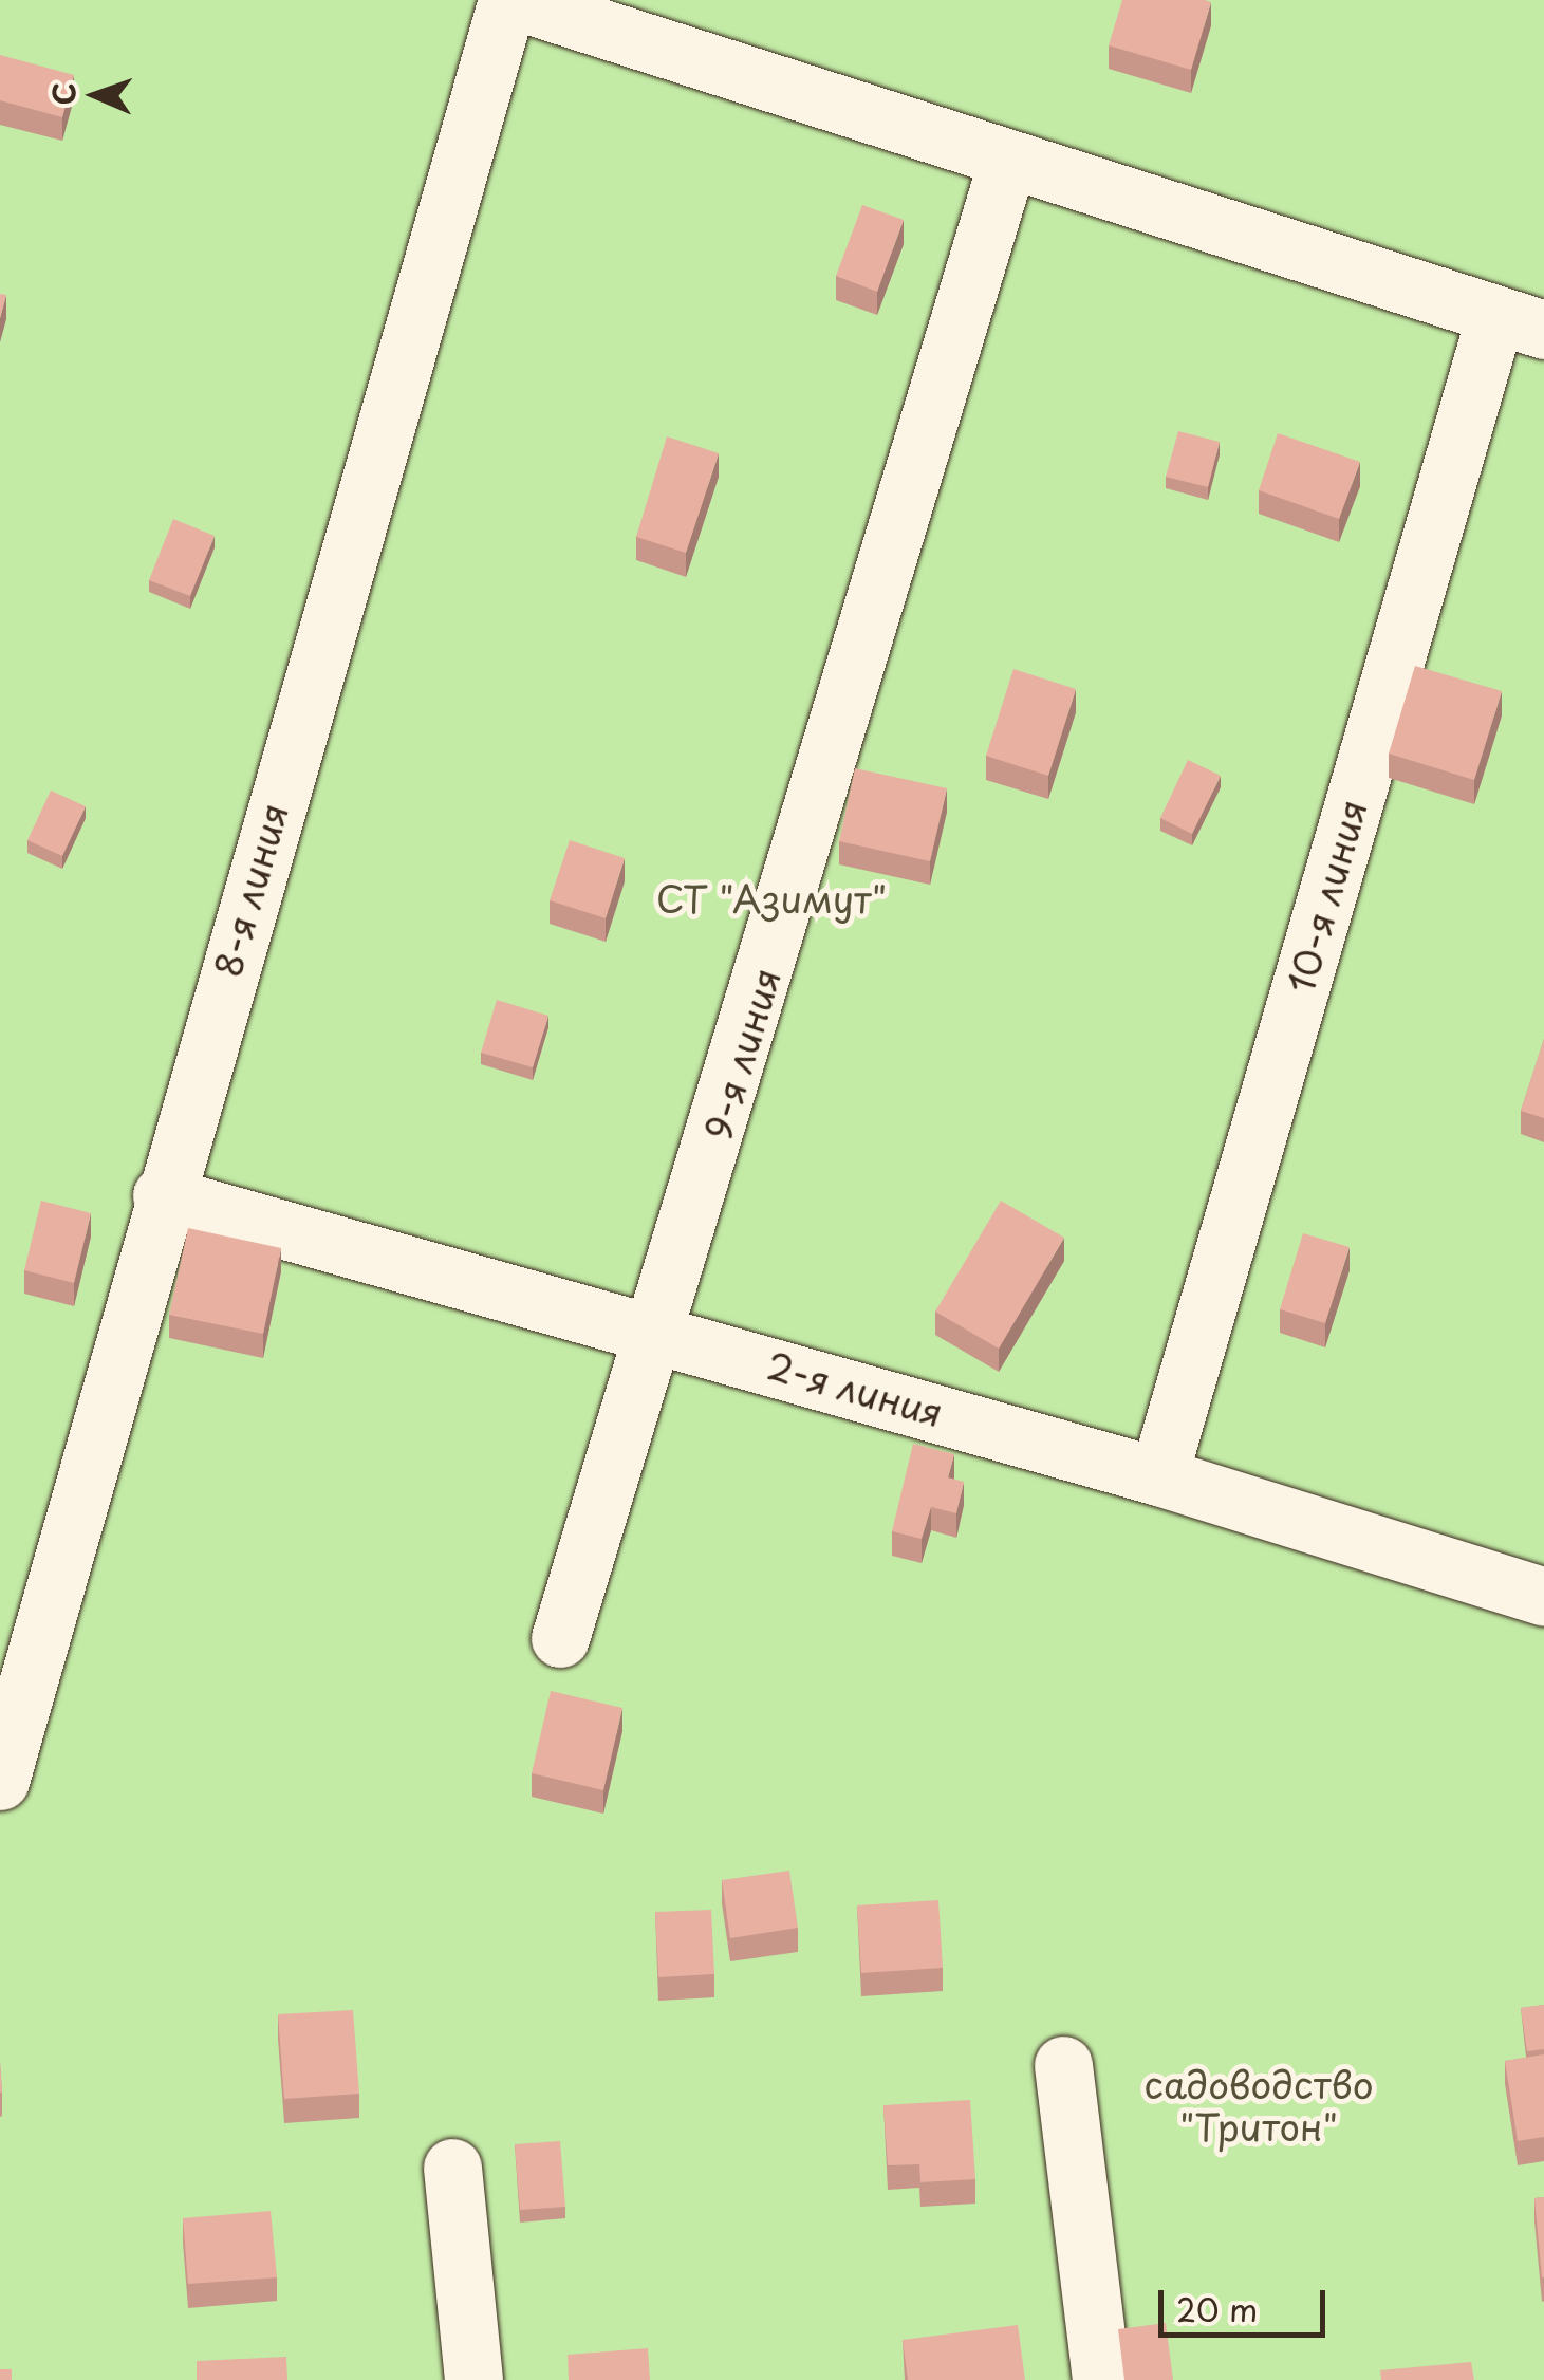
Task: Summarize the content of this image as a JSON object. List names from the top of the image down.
{
  "streets": {
    "street": [
      "8-я линия",
      "10-я линия",
      "9-я линия",
      "2-я линия"
    ]
  },
  "crossings": [
    ["8-я линия", "2-я линия"],
    ["10-я линия", "2-я линия"],
    ["9-я линия", "2-я линия"]
  ],
  "parks": ["СТ \"Азимут\"", "садоводство \"Тритон\""],
  "scale_bar": "20 m",
  "north": "left"
}
